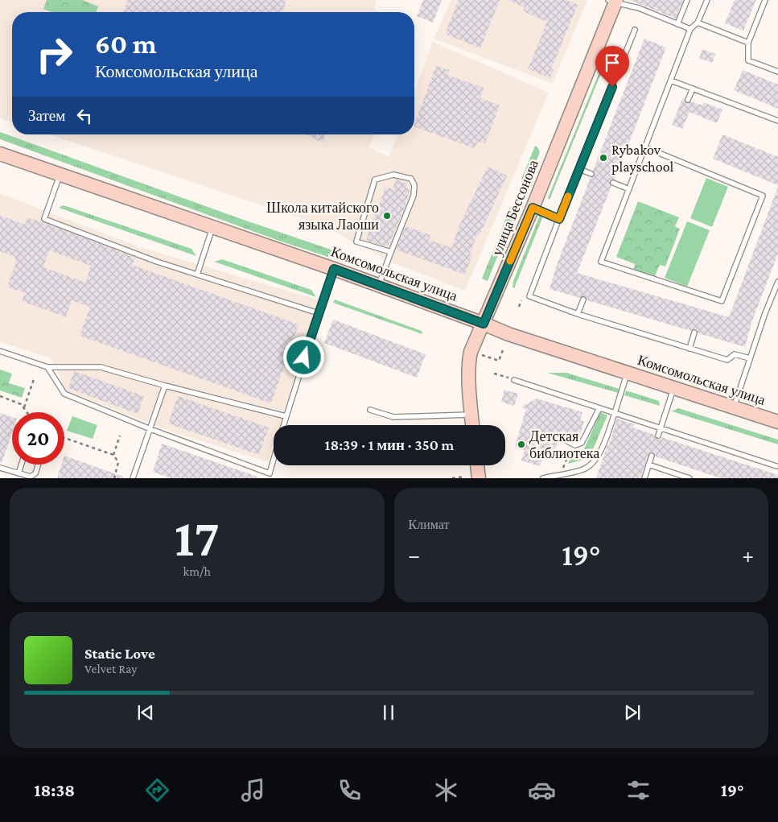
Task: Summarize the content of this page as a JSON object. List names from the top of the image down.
{
  "streets": {
    "main road": ["улица Бессонова", "Комсомольская улица"]
  },
  "crossings": [
    ["улица Бессонова", "Комсомольская улица"]
  ],
  "places": ["Rybakov playschool", "Школа китайского языка Лаоши", "Детская библиотека"],
  "page": {
    "turn": ["60 m", "Комсомольская улица"],
    "then": "Затем",
    "limit": "20",
    "trip": "18:39 · 1 мин · 350 m",
    "tile": [
      ["17", "km/h"],
      "Климат"
    ],
    "heat": ["−", "19°", "+"],
    "song": ["Static Love", "Velvet Ray"],
    "tabs": ["18:38", "19°"]
  }
}
